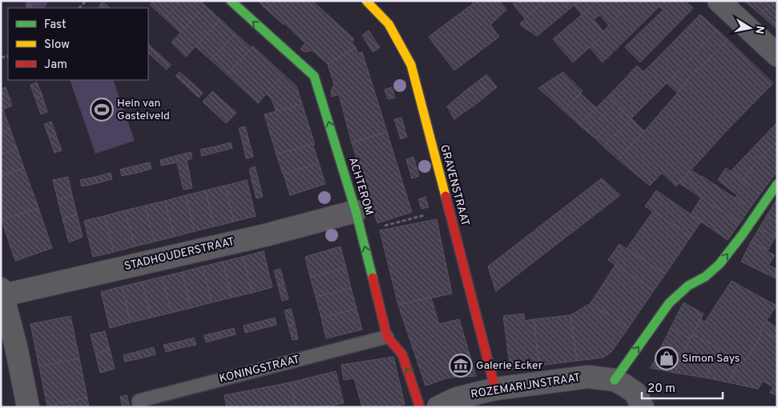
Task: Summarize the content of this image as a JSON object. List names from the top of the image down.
{
  "streets": {
    "street": [
      "GRAVENSTRAAT",
      "ACHTEROM",
      "STADHOUDERSTRAAT",
      "ROZEMARIJNSTRAAT"
    ],
    "lane": ["KONINGSTRAAT"]
  },
  "crossings": [
    ["GRAVENSTRAAT", "ROZEMARIJNSTRAAT"],
    ["ACHTEROM", "STADHOUDERSTRAAT"],
    ["ACHTEROM", "KONINGSTRAAT"]
  ],
  "one_way": ["ACHTEROM"],
  "places": {
    "sports": ["Hein van Gastelveld"],
    "shop": ["Simon Says"],
    "museum": ["Galerie Ecker"]
  },
  "legend": ["Fast", "Slow", "Jam"],
  "scale_bar": "20 m",
  "north": "right"
}
